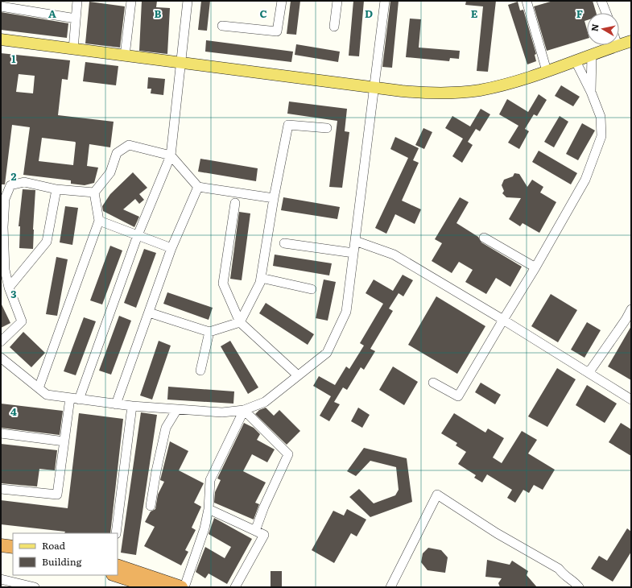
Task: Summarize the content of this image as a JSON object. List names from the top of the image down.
{
  "legend": ["Road", "Building"],
  "north": "left",
  "grid": {
    "columns": [
      "A",
      "B",
      "C",
      "D",
      "E",
      "F"
    ],
    "rows": [
      "1",
      "2",
      "3",
      "4"
    ]
  }
}
